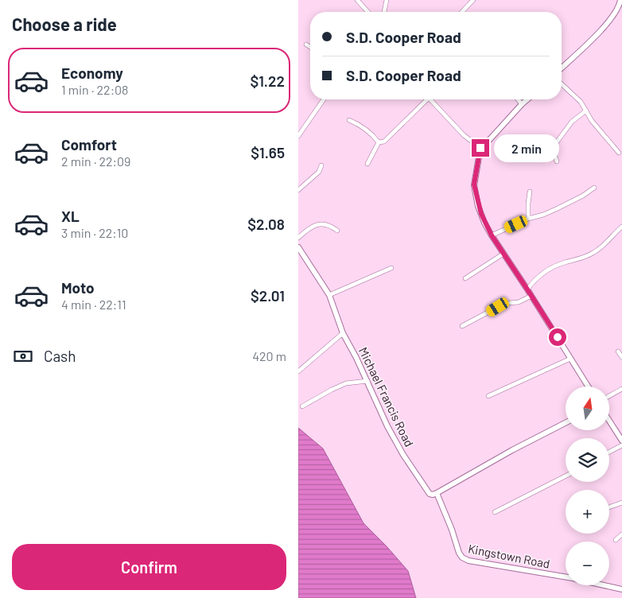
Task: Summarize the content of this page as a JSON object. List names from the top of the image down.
{
  "streets": {
    "street": ["Michael Francis Road", "Kingstown Road"]
  },
  "crossings": [
    ["Michael Francis Road", "Kingstown Road"]
  ],
  "north": "top",
  "page": {
    "heading": "Choose a ride",
    "banner": ["S.D. Cooper Road", "S.D. Cooper Road"],
    "list": [
      {
        "name": "Economy",
        "note": "1 min · 22:08",
        "value": "$1.22"
      },
      {
        "name": "Comfort",
        "note": "2 min · 22:09",
        "value": "$1.65"
      },
      {
        "name": "XL",
        "note": "3 min · 22:10",
        "value": "$2.08"
      },
      {
        "name": "Moto",
        "note": "4 min · 22:11",
        "value": "$2.01"
      }
    ],
    "bubble": "2 min",
    "pay": ["Cash", "420 m"],
    "map_buttons": ["+", "−"],
    "buttons": "Confirm"
  }
}
